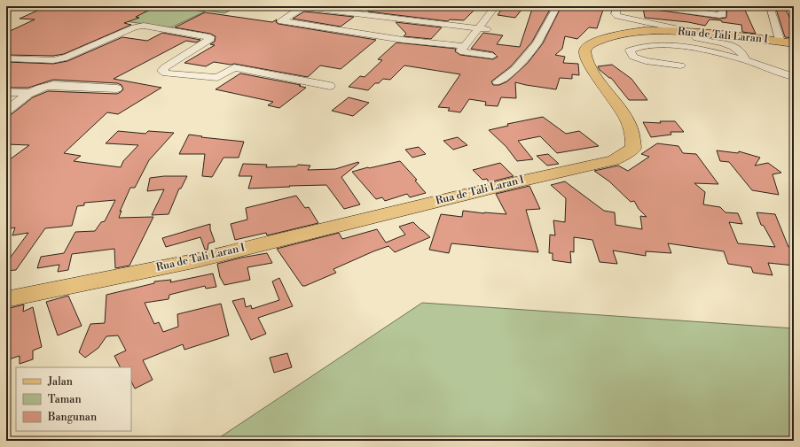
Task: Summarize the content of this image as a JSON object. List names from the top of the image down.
{
  "streets": {
    "main road": ["Rua de Tali Laran I"]
  },
  "legend": ["Jalan", "Taman", "Bangunan"]
}
